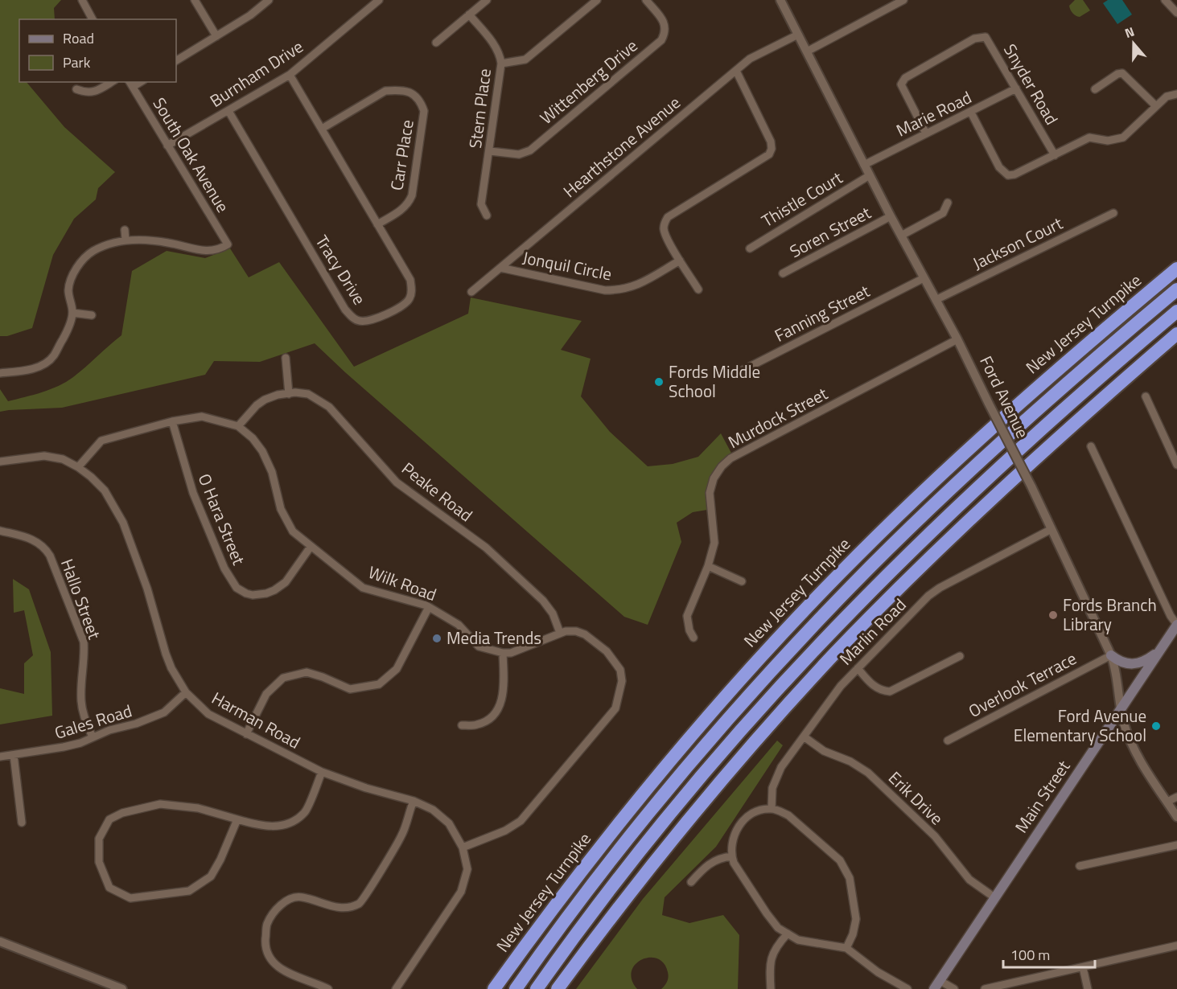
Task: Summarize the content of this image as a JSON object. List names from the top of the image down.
{
  "streets": {
    "highway": ["New Jersey Turnpike"],
    "main road": ["Main Street"],
    "street": [
      "Burnham Drive",
      "Wittenberg Drive",
      "Snyder Road",
      "Stern Place",
      "Marie Road",
      "Hearthstone Avenue",
      "South Oak Avenue",
      "Carr Place",
      "Thistle Court",
      "Soren Street",
      "Jackson Court",
      "Jonquil Circle",
      "Tracy Drive",
      "Fanning Street",
      "Ford Avenue",
      "Murdock Street",
      "Peake Road",
      "O Hara Street",
      "Wilk Road",
      "Hallo Street",
      "Marlin Road",
      "Overlook Terrace",
      "Harman Road",
      "Gales Road",
      "Erik Drive"
    ]
  },
  "crossings": [
    ["Burnham Drive", "South Oak Avenue"],
    ["Burnham Drive", "Tracy Drive"],
    ["Wittenberg Drive", "Stern Place"],
    ["Snyder Road", "Marie Road"],
    ["Marie Road", "Ford Avenue"],
    ["Hearthstone Avenue", "Jonquil Circle"],
    ["Hearthstone Avenue", "Ford Avenue"],
    ["Carr Place", "Tracy Drive"],
    ["Thistle Court", "Ford Avenue"],
    ["Soren Street", "Ford Avenue"],
    ["Jackson Court", "Ford Avenue"],
    ["Fanning Street", "Ford Avenue"],
    ["Ford Avenue", "Murdock Street"],
    ["Ford Avenue", "Marlin Road"],
    ["Ford Avenue", "Overlook Terrace"],
    ["Ford Avenue", "Main Street"],
    ["Peake Road", "Wilk Road"],
    ["O Hara Street", "Wilk Road"],
    ["Wilk Road", "Harman Road"],
    ["Hallo Street", "Gales Road"],
    ["Marlin Road", "Erik Drive"],
    ["Harman Road", "Gales Road"],
    ["Main Street", "Erik Drive"]
  ],
  "places": [
    "Fords Middle School",
    "Fords Branch Library",
    "Media Trends",
    "Ford Avenue Elementary School"
  ],
  "legend": ["Road", "Park"],
  "scale_bar": "100 m",
  "north": "top"
}
